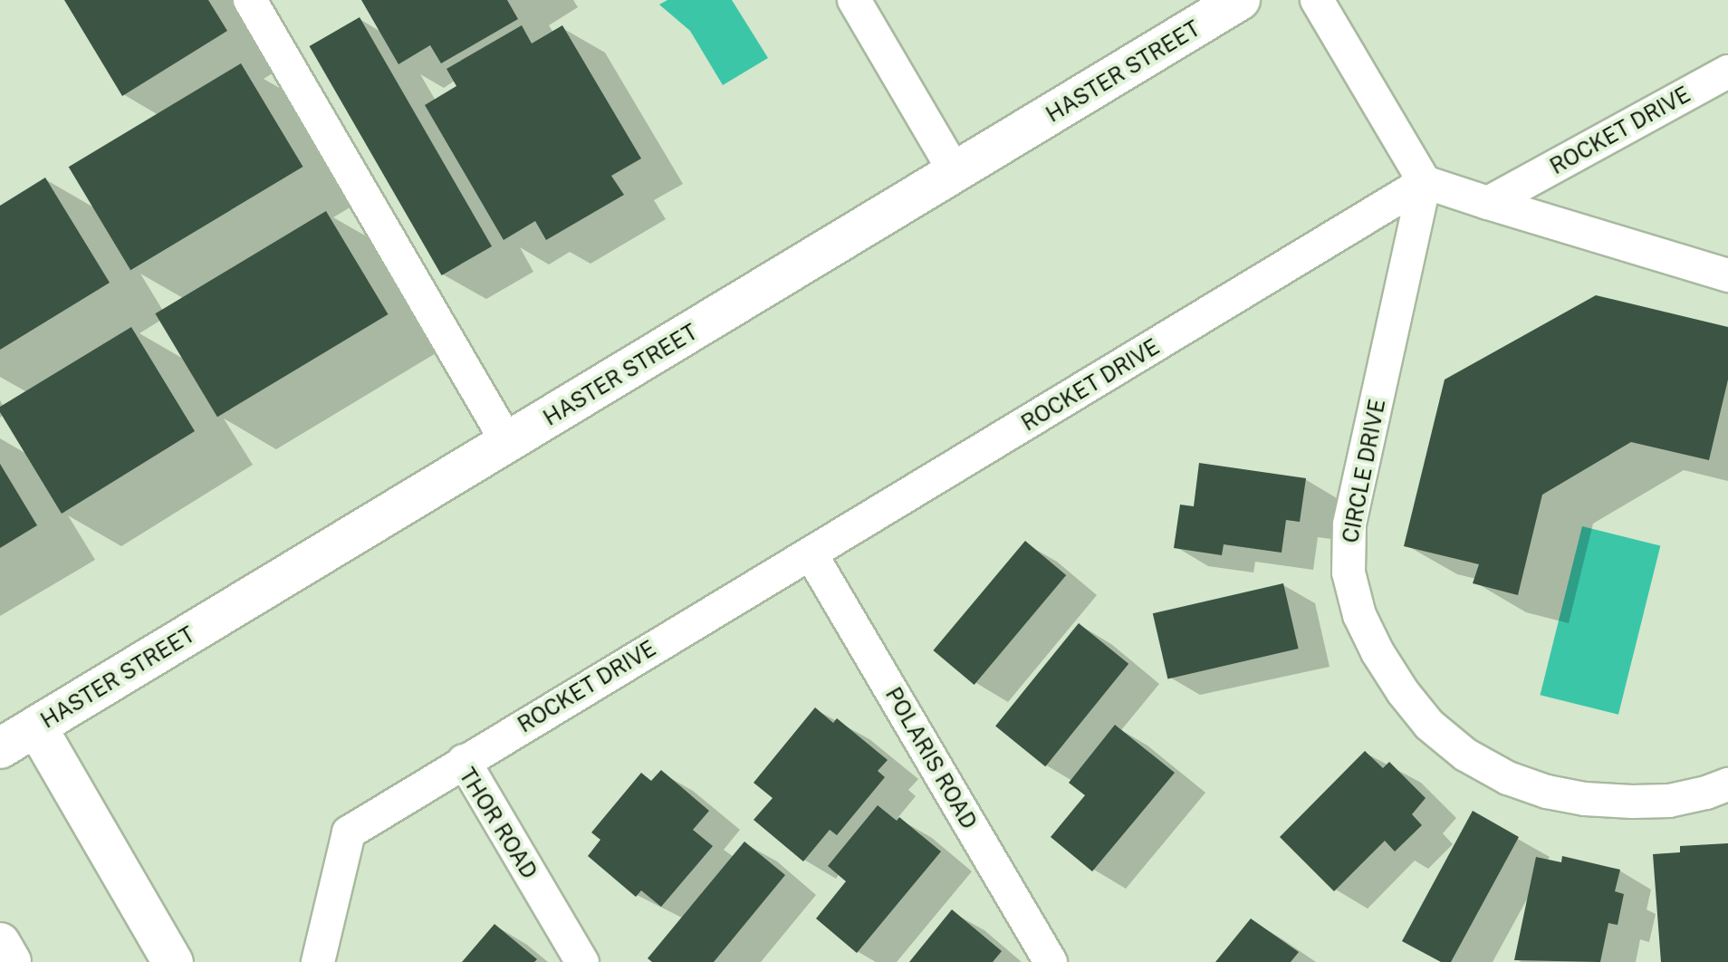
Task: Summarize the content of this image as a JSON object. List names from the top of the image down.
{
  "streets": {
    "street": ["HASTER STREET"],
    "lane": [
      "ROCKET DRIVE",
      "CIRCLE DRIVE",
      "POLARIS ROAD",
      "THOR ROAD"
    ]
  },
  "crossings": [
    ["ROCKET DRIVE", "CIRCLE DRIVE"],
    ["ROCKET DRIVE", "POLARIS ROAD"],
    ["ROCKET DRIVE", "THOR ROAD"]
  ]
}
